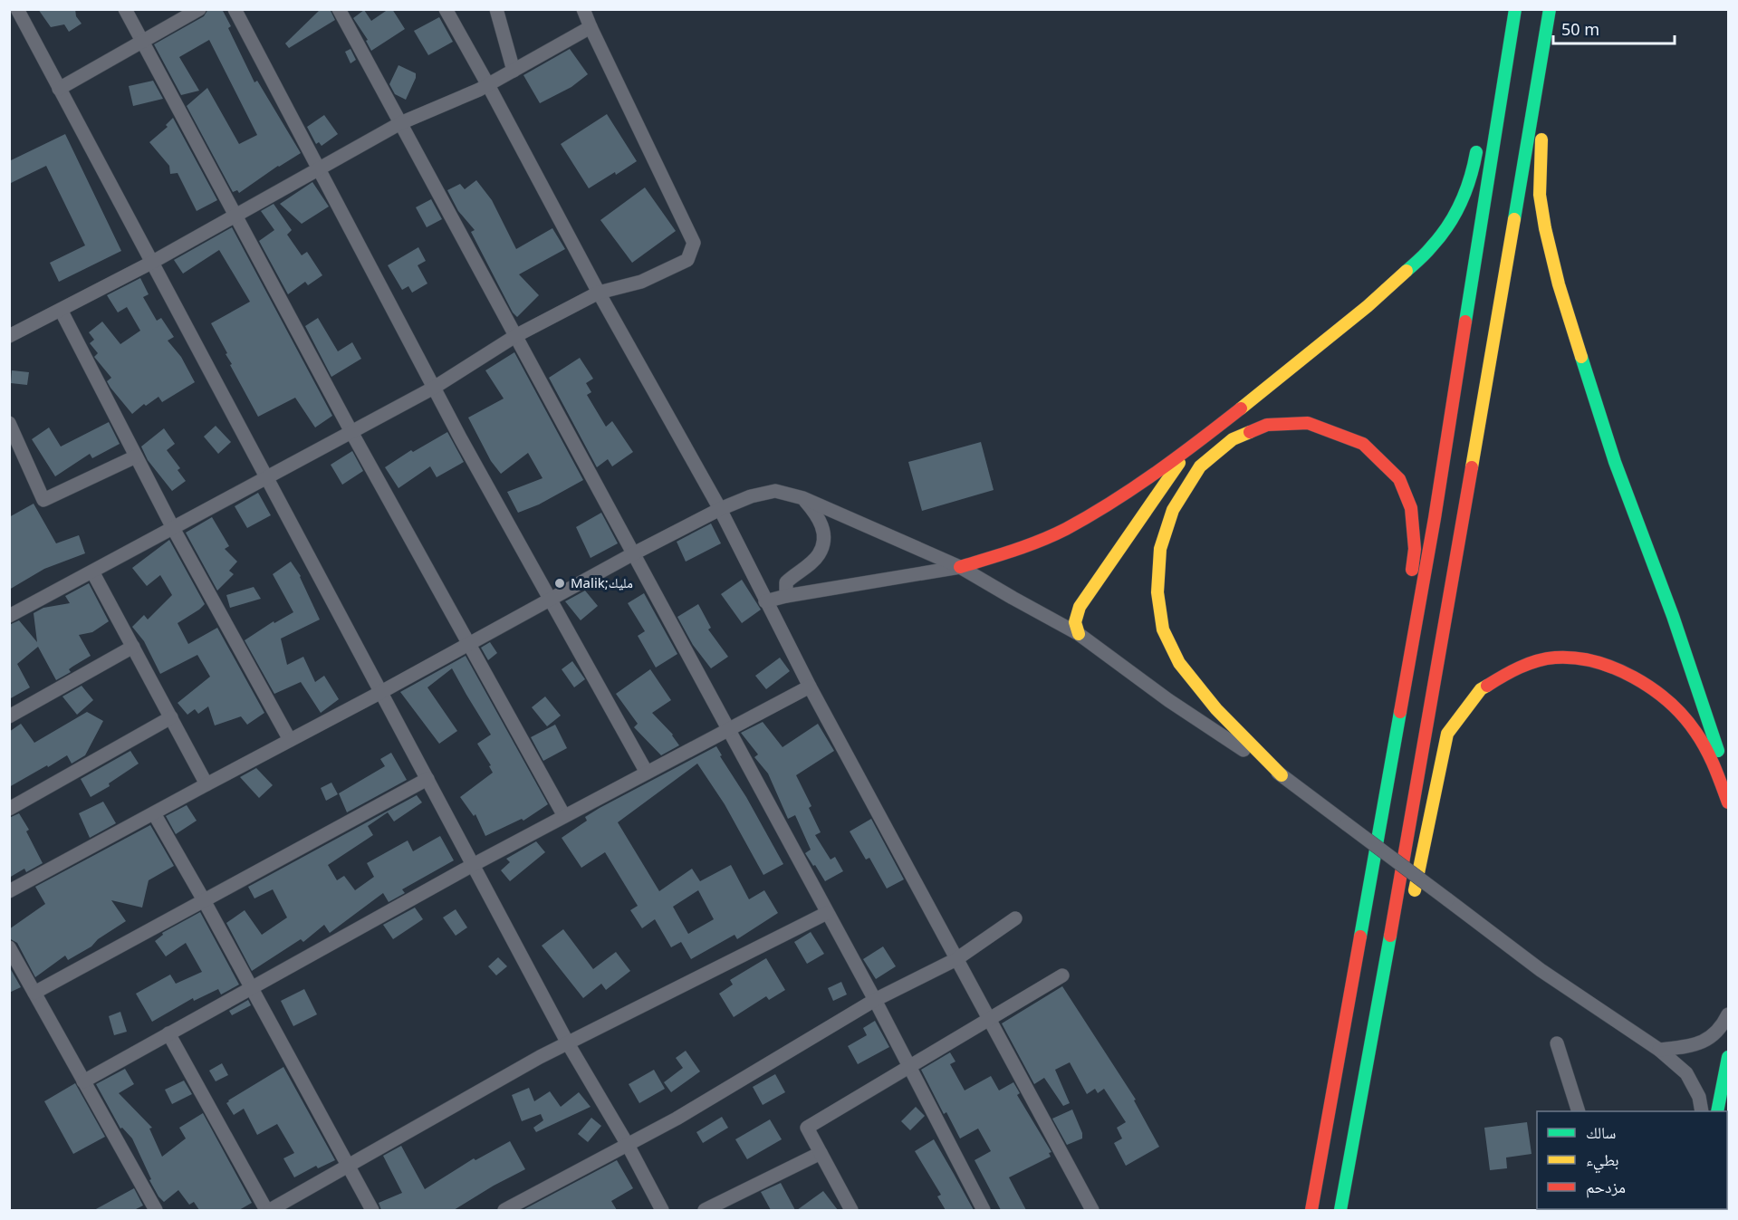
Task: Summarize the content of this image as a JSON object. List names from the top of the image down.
{
  "places": ["Malik;مليك"],
  "legend": ["سالك", "بطيء", "مزدحم"],
  "scale_bar": "50 m"
}
